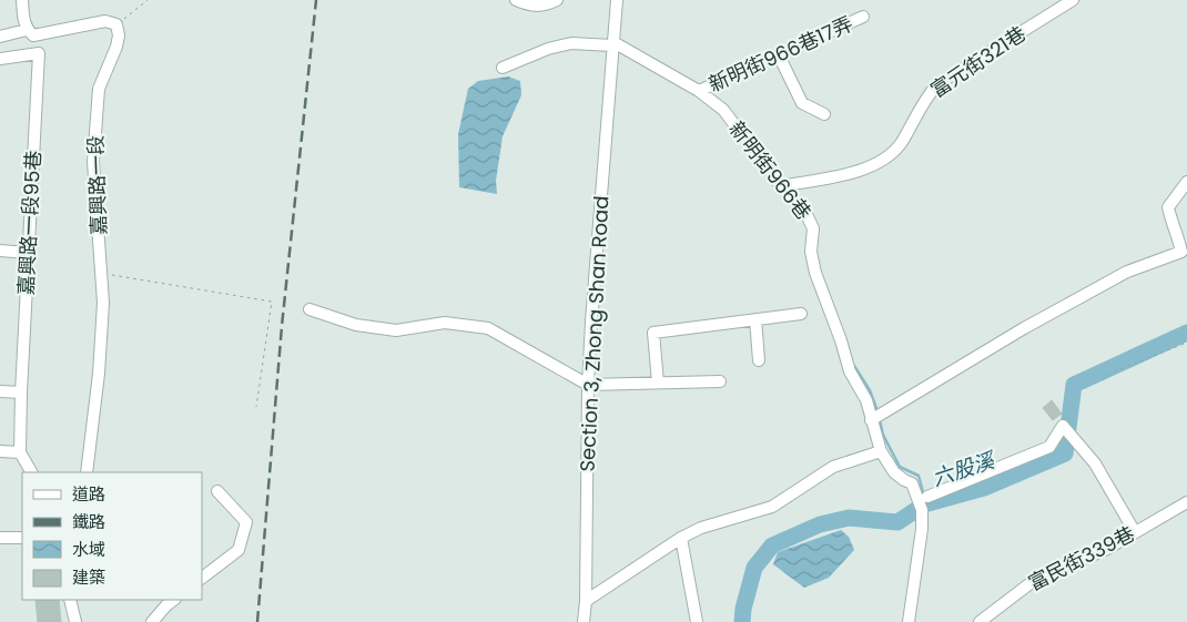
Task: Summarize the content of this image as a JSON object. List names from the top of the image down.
{
  "streets": {
    "street": [
      "新明街966巷17弄",
      "富元街321巷",
      "新明街966巷",
      "嘉興路一段",
      "嘉興路一段95巷",
      "Section 3, Zhong Shan Road",
      "富民街339巷"
    ]
  },
  "crossings": [
    ["新明街966巷17弄", "新明街966巷"],
    ["富元街321巷", "新明街966巷"],
    ["新明街966巷", "Section 3, Zhong Shan Road"]
  ],
  "water": ["六股溪"],
  "legend": [
    "道路",
    "鐵路",
    "水域",
    "建築"
  ]
}
